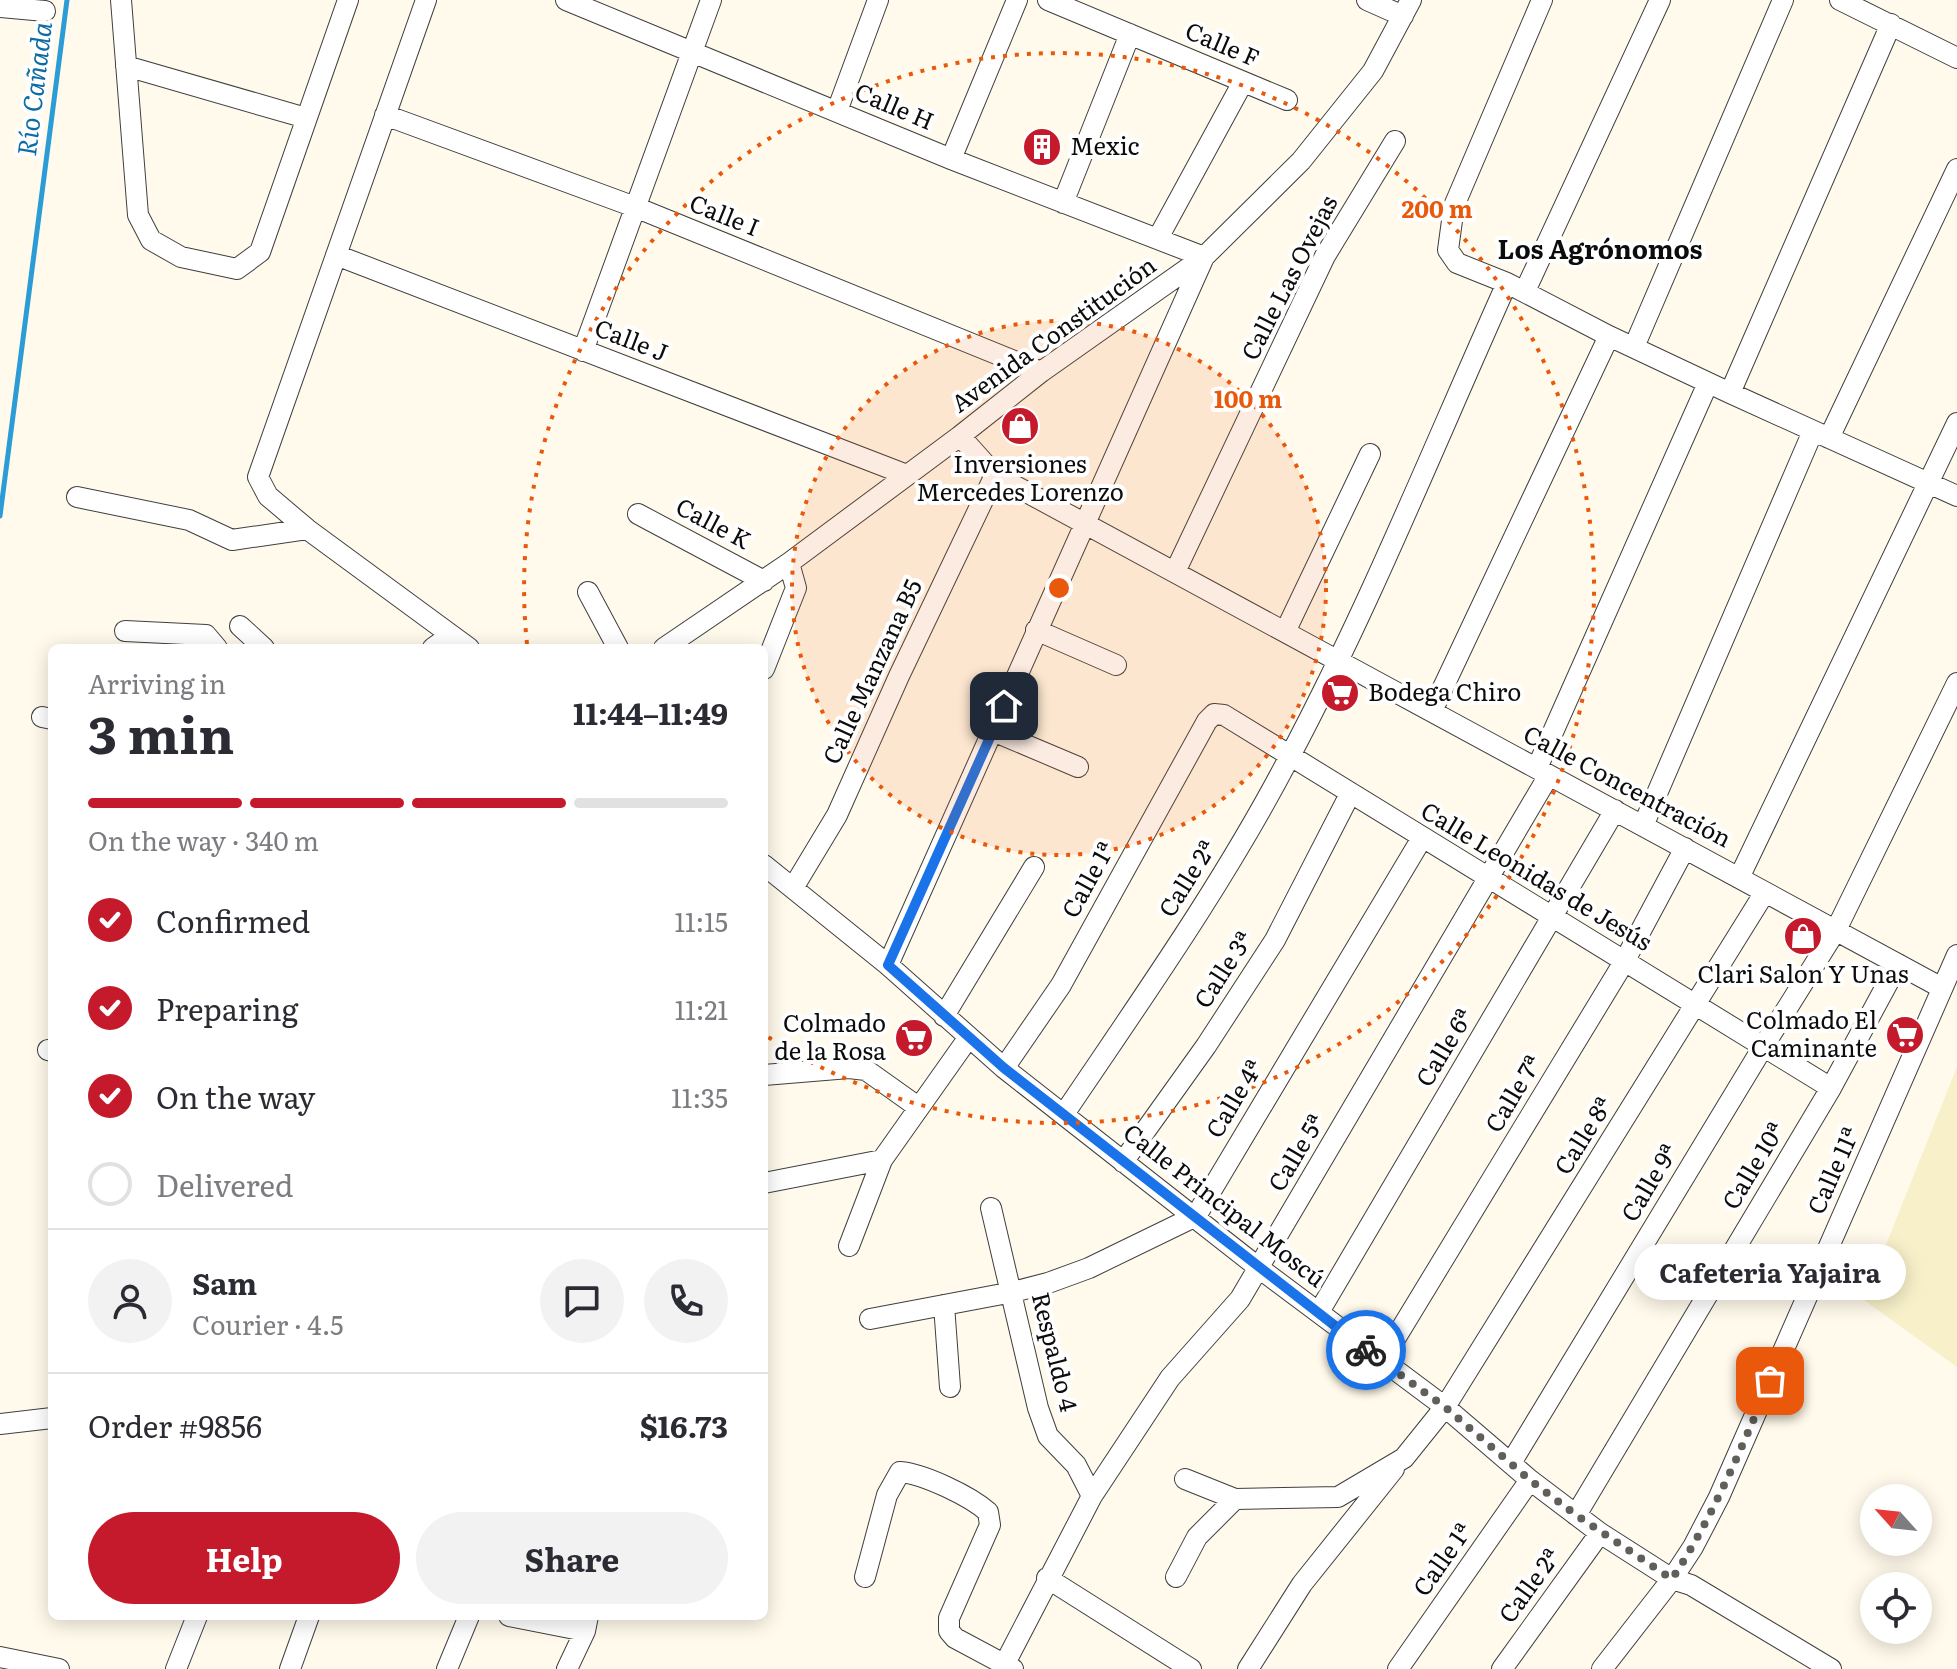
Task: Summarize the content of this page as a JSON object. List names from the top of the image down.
{
  "streets": {
    "street": [
      "Calle F",
      "Calle H",
      "Calle I",
      "Calle Las Ovejas",
      "Avenida Constitución",
      "Calle J",
      "Calle K",
      "Calle Manzana B5",
      "Calle Concentración",
      "Calle Leonidas de Jesús",
      "Calle 2ª",
      "Calle 1ª",
      "Calle 3ª",
      "Calle 6ª",
      "Calle 7ª",
      "Calle 4ª",
      "Calle 8ª",
      "Calle 5ª",
      "Calle 10ª",
      "Calle 11ª",
      "Calle 9ª",
      "Calle Principal Moscú",
      "Respaldo 4"
    ]
  },
  "crossings": [
    ["Calle H", "Avenida Constitución"],
    ["Calle I", "Avenida Constitución"],
    ["Calle Las Ovejas", "Calle Concentración"],
    ["Avenida Constitución", "Calle J"],
    ["Avenida Constitución", "Calle K"],
    ["Avenida Constitución", "Calle Concentración"],
    ["Calle Manzana B5", "Calle Concentración"],
    ["Calle Manzana B5", "Calle Principal Moscú"],
    ["Calle Concentración", "Calle 2ª"],
    ["Calle Concentración", "Calle 6ª"],
    ["Calle Concentración", "Calle 7ª"],
    ["Calle Concentración", "Calle 8ª"],
    ["Calle Concentración", "Calle 5ª"],
    ["Calle Concentración", "Calle 10ª"],
    ["Calle Concentración", "Calle 11ª"],
    ["Calle Concentración", "Calle 9ª"],
    ["Calle Leonidas de Jesús", "Calle 2ª"],
    ["Calle Leonidas de Jesús", "Calle 1ª"],
    ["Calle Leonidas de Jesús", "Calle 3ª"],
    ["Calle Leonidas de Jesús", "Calle 6ª"],
    ["Calle Leonidas de Jesús", "Calle 7ª"],
    ["Calle Leonidas de Jesús", "Calle 4ª"],
    ["Calle Leonidas de Jesús", "Calle 8ª"],
    ["Calle Leonidas de Jesús", "Calle 5ª"],
    ["Calle Leonidas de Jesús", "Calle 10ª"],
    ["Calle Leonidas de Jesús", "Calle 9ª"],
    ["Calle 2ª", "Calle Principal Moscú"],
    ["Calle 1ª", "Calle Principal Moscú"],
    ["Calle 3ª", "Calle Principal Moscú"],
    ["Calle 6ª", "Calle Principal Moscú"],
    ["Calle 7ª", "Calle Principal Moscú"],
    ["Calle 4ª", "Calle Principal Moscú"],
    ["Calle 8ª", "Calle Principal Moscú"],
    ["Calle 5ª", "Calle Principal Moscú"],
    ["Calle 5ª", "Respaldo 4"],
    ["Calle 10ª", "Calle Principal Moscú"],
    ["Calle 11ª", "Calle Principal Moscú"],
    ["Calle 9ª", "Calle Principal Moscú"]
  ],
  "districts": ["Los Agrónomos"],
  "water": ["Río Cañada"],
  "places": {
    "building": ["Mexic"],
    "shop": ["Inversiones Mercedes Lorenzo", "Clari Salon Y Unas"],
    "supermarket": ["Bodega Chiro", "Colmado El Caminante", "Colmado de la Rosa"],
    "other": ["Cafeteria Yajaira"]
  },
  "north": "top left",
  "page": {
    "heading": ["3 min", "Arriving in", "11:44–11:49"],
    "panel": [
      "Sam",
      "Courier · 4.5",
      "Order #9856",
      "$16.73"
    ],
    "bar": "On the way · 340 m",
    "list": [
      ["Confirmed", "11:15"],
      ["Preparing", "11:21"],
      ["On the way", "11:35"],
      "Delivered"
    ],
    "bubble": "Cafeteria Yajaira",
    "buttons": ["Help", "Share"]
  },
  "rings": ["200 m", "100 m"]
}
